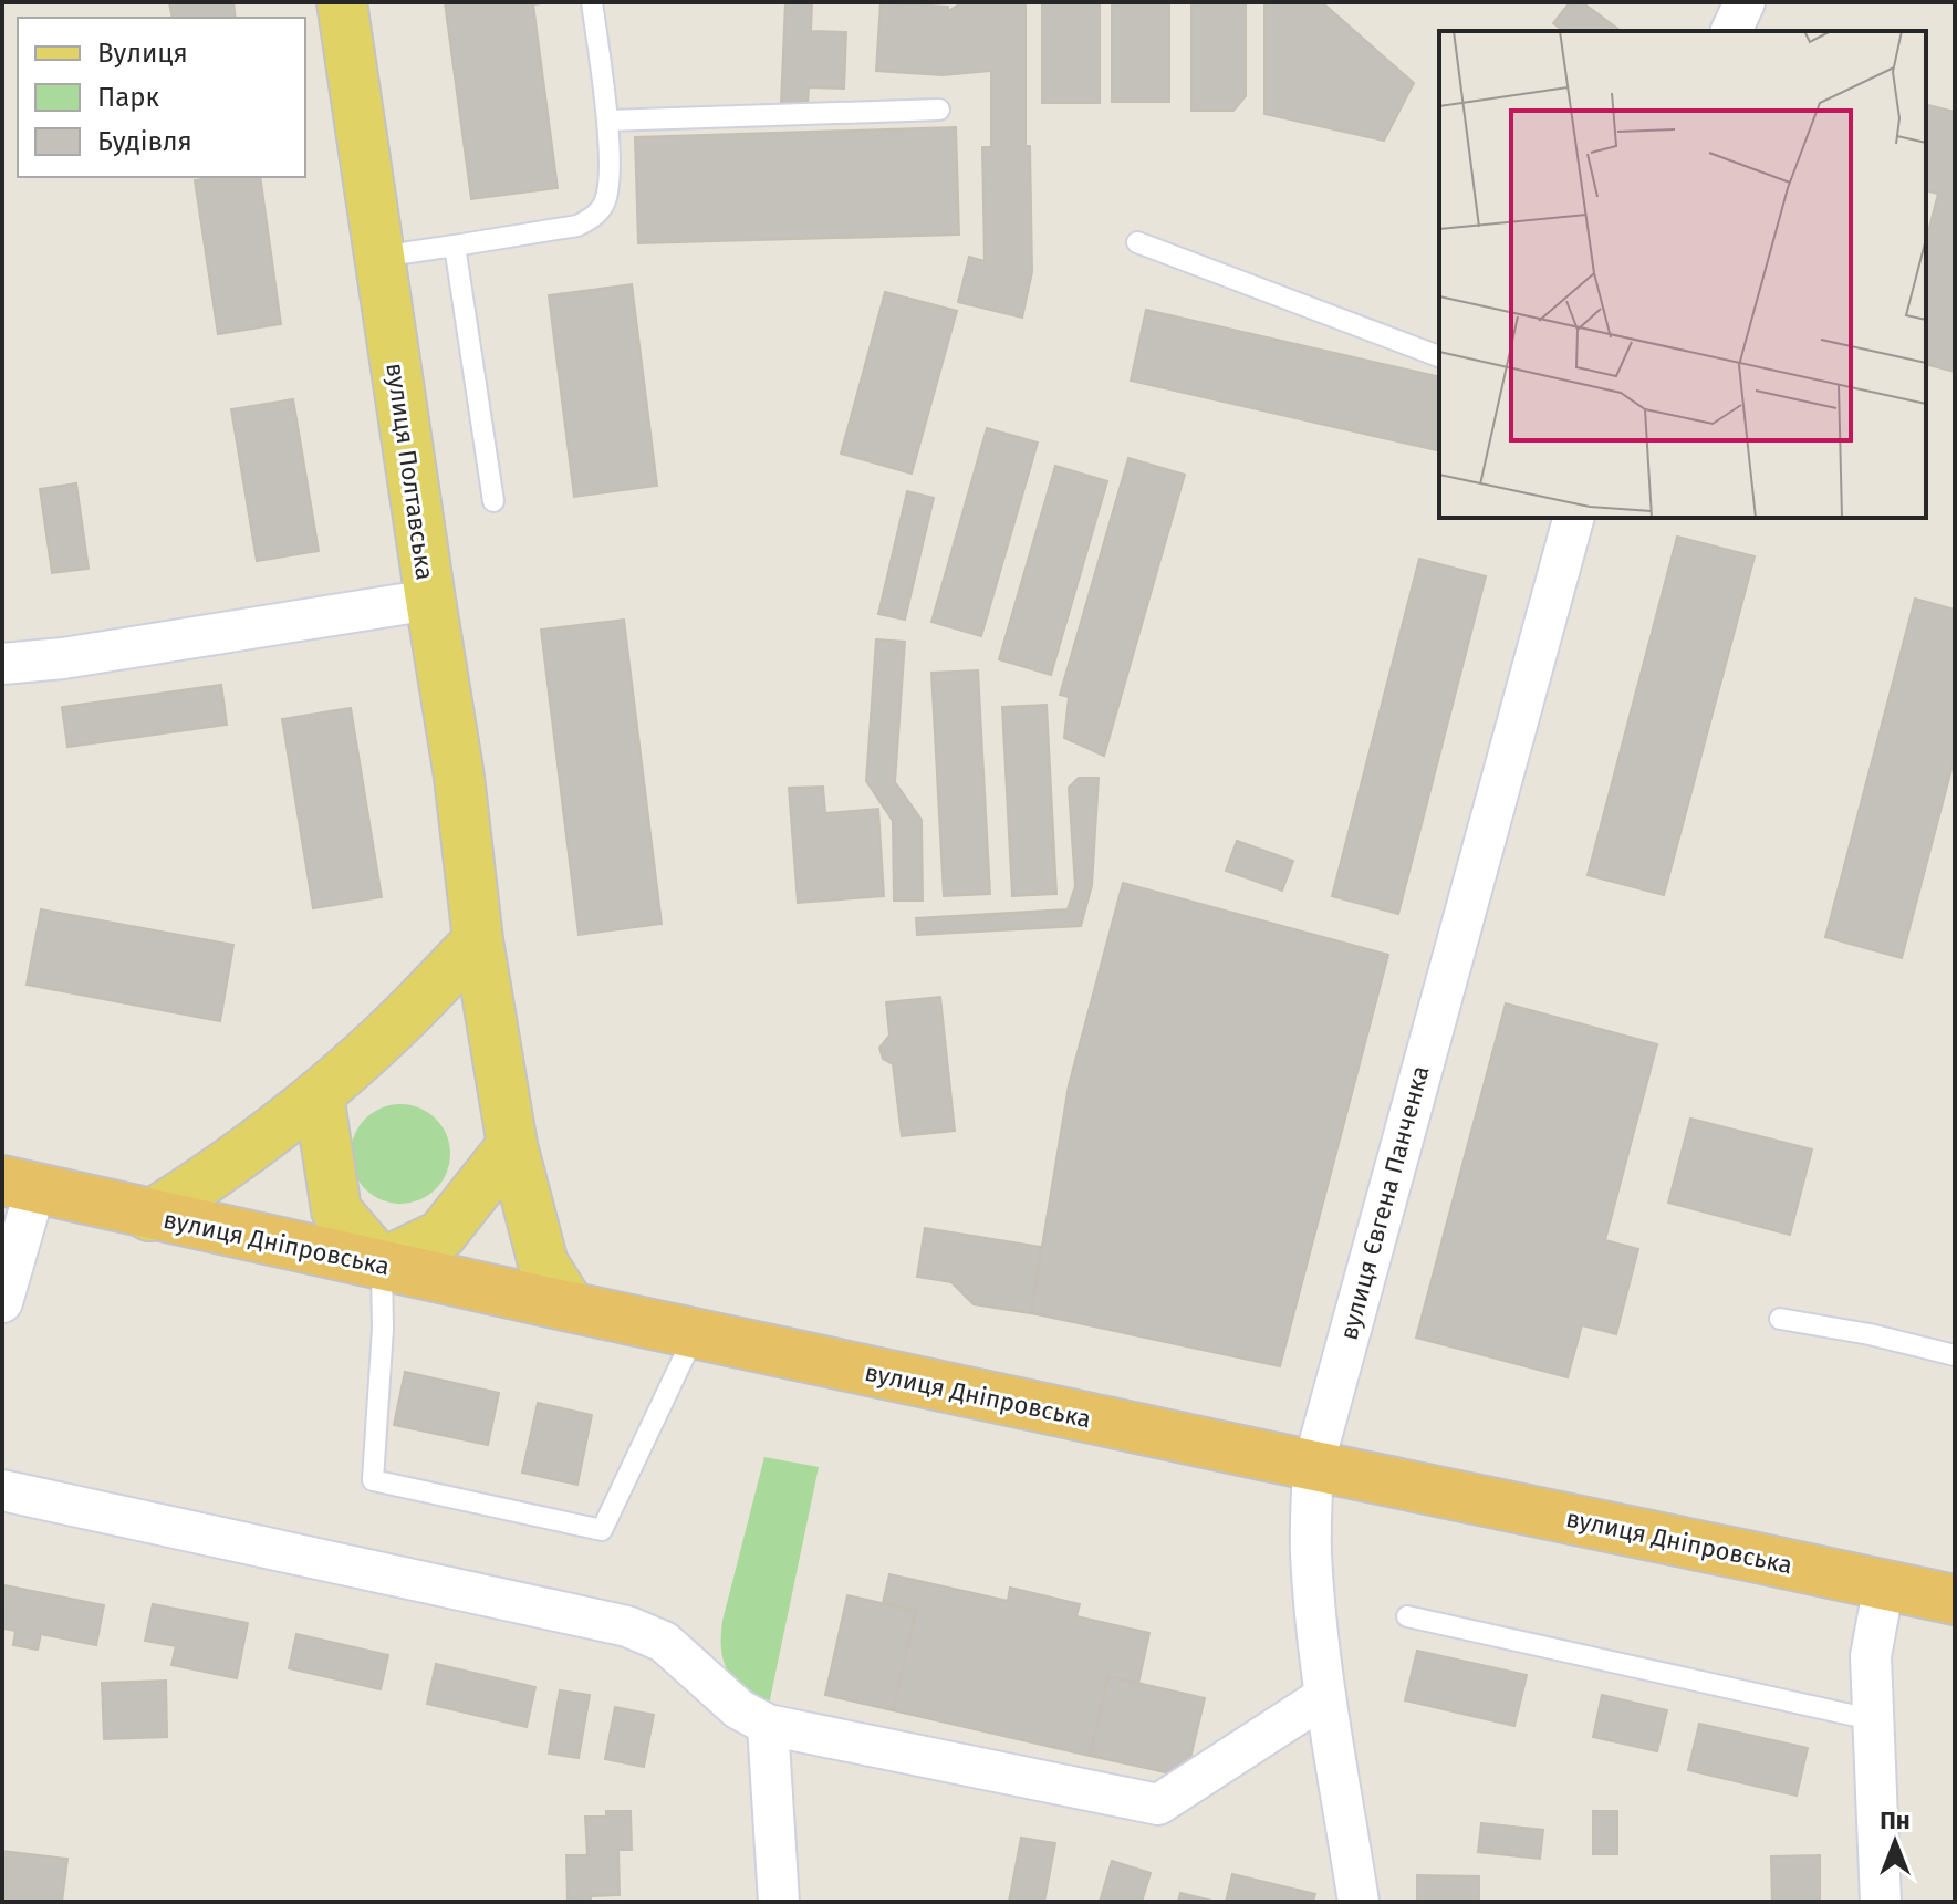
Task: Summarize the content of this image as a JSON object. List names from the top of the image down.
{
  "streets": {
    "highway": ["вулиця Дніпровська"],
    "main road": ["вулиця Полтавська"],
    "street": ["вулиця Євгена Панченка"]
  },
  "crossings": [
    ["вулиця Полтавська", "вулиця Дніпровська"],
    ["вулиця Євгена Панченка", "вулиця Дніпровська"]
  ],
  "legend": ["Вулиця", "Парк", "Будівля"],
  "north": "top"
}
